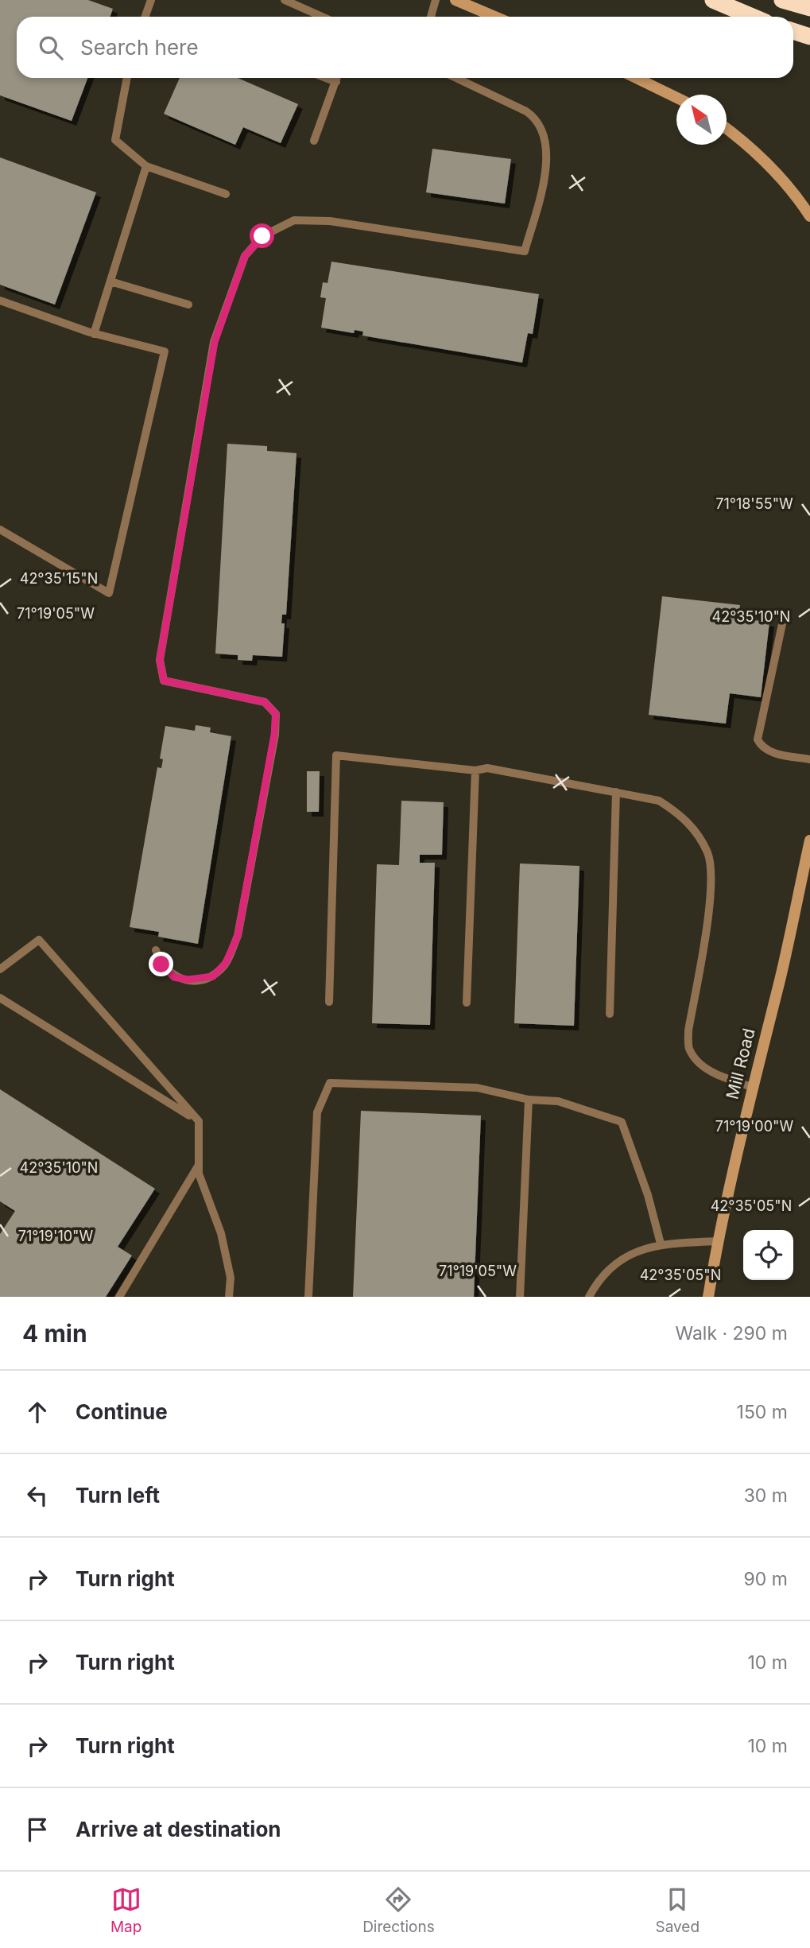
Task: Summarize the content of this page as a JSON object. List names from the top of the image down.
{
  "streets": {
    "main road": ["Mill Road"]
  },
  "north": "top left",
  "page": {
    "search": "Search here",
    "heading": ["4 min", "Walk · 290 m"],
    "list": [
      ["Continue", "150 m"],
      ["Turn left", "30 m"],
      ["Turn right", "90 m"],
      ["Turn right", "10 m"],
      ["Turn right", "10 m"],
      "Arrive at destination"
    ],
    "nav": ["Map", "Directions", "Saved"]
  },
  "coordinates": [
    "71°18'55\"W",
    "42°35'15\"N",
    "71°19'05\"W",
    "42°35'10\"N",
    "71°19'00\"W",
    "42°35'05\"N",
    "71°19'10\"W"
  ]
}
